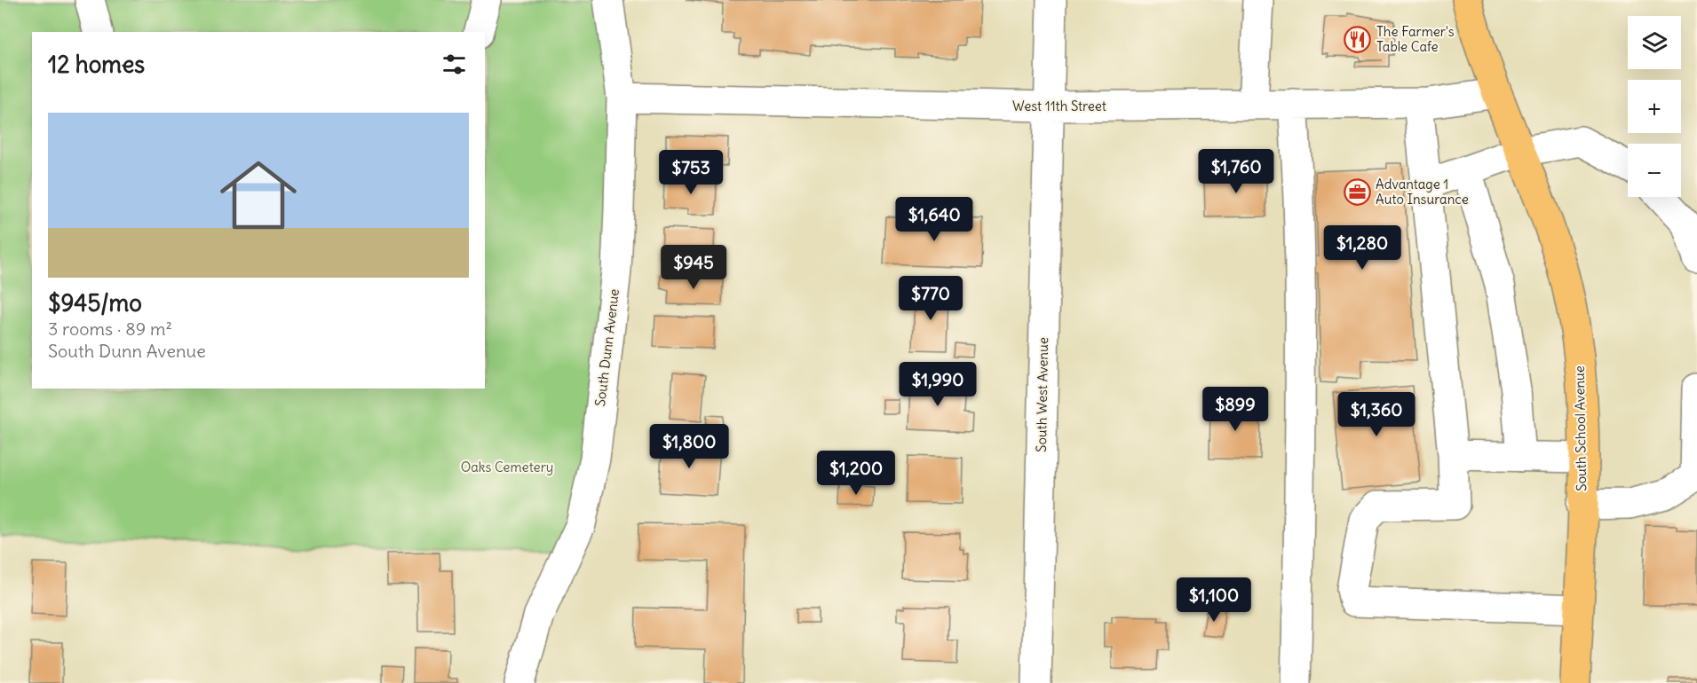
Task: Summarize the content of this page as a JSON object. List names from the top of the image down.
{
  "streets": {
    "main road": ["South School Avenue"],
    "street": ["West 11th Street", "South Dunn Avenue", "South West Avenue"]
  },
  "crossings": [
    ["West 11th Street", "South Dunn Avenue"],
    ["West 11th Street", "South West Avenue"],
    ["West 11th Street", "South School Avenue"]
  ],
  "parks": ["Oaks Cemetery"],
  "places": {
    "restaurant": ["The Farmer's Table Cafe"],
    "office": ["Advantage 1 Auto Insurance"]
  },
  "page": {
    "map_buttons": ["+", "−"],
    "heading": "12 homes",
    "list": [
      {
        "name": "$945/mo",
        "note": "3 rooms · 89 m² · South Dunn Avenue"
      }
    ],
    "price": [
      "$1,760",
      "$753",
      "$1,640",
      "$1,280",
      "$945",
      "$770",
      "$1,990",
      "$899",
      "$1,360",
      "$1,800",
      "$1,200",
      "$1,100"
    ]
  }
}
